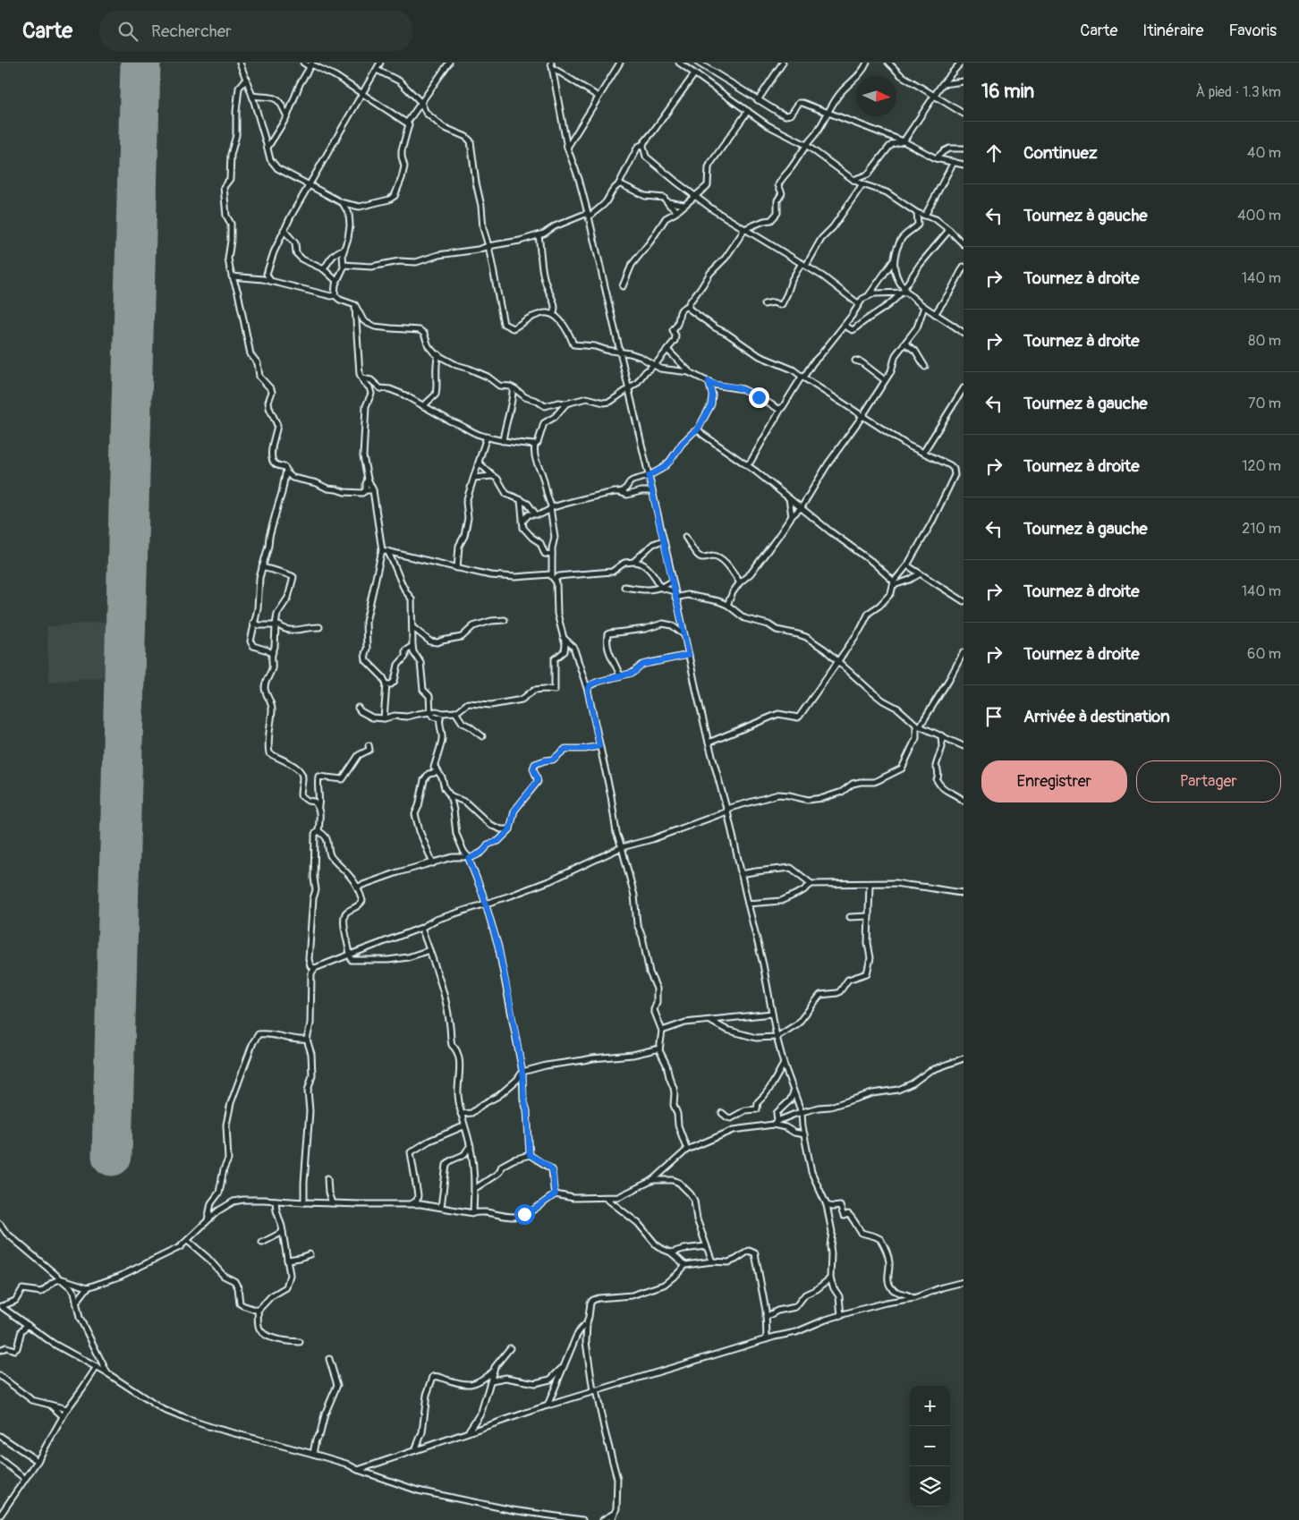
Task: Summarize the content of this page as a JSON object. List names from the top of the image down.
{
  "north": "right",
  "page": {
    "header": "Carte",
    "search": "Rechercher",
    "nav": ["Carte", "Itinéraire", "Favoris"],
    "heading": ["16 min", "À pied · 1.3 km"],
    "list": [
      ["Continuez", "40 m"],
      ["Tournez à gauche", "400 m"],
      ["Tournez à droite", "140 m"],
      ["Tournez à droite", "80 m"],
      ["Tournez à gauche", "70 m"],
      ["Tournez à droite", "120 m"],
      ["Tournez à gauche", "210 m"],
      ["Tournez à droite", "140 m"],
      ["Tournez à droite", "60 m"],
      "Arrivée à destination"
    ],
    "buttons": ["Enregistrer", "Partager"],
    "map_buttons": ["+", "−"]
  }
}
